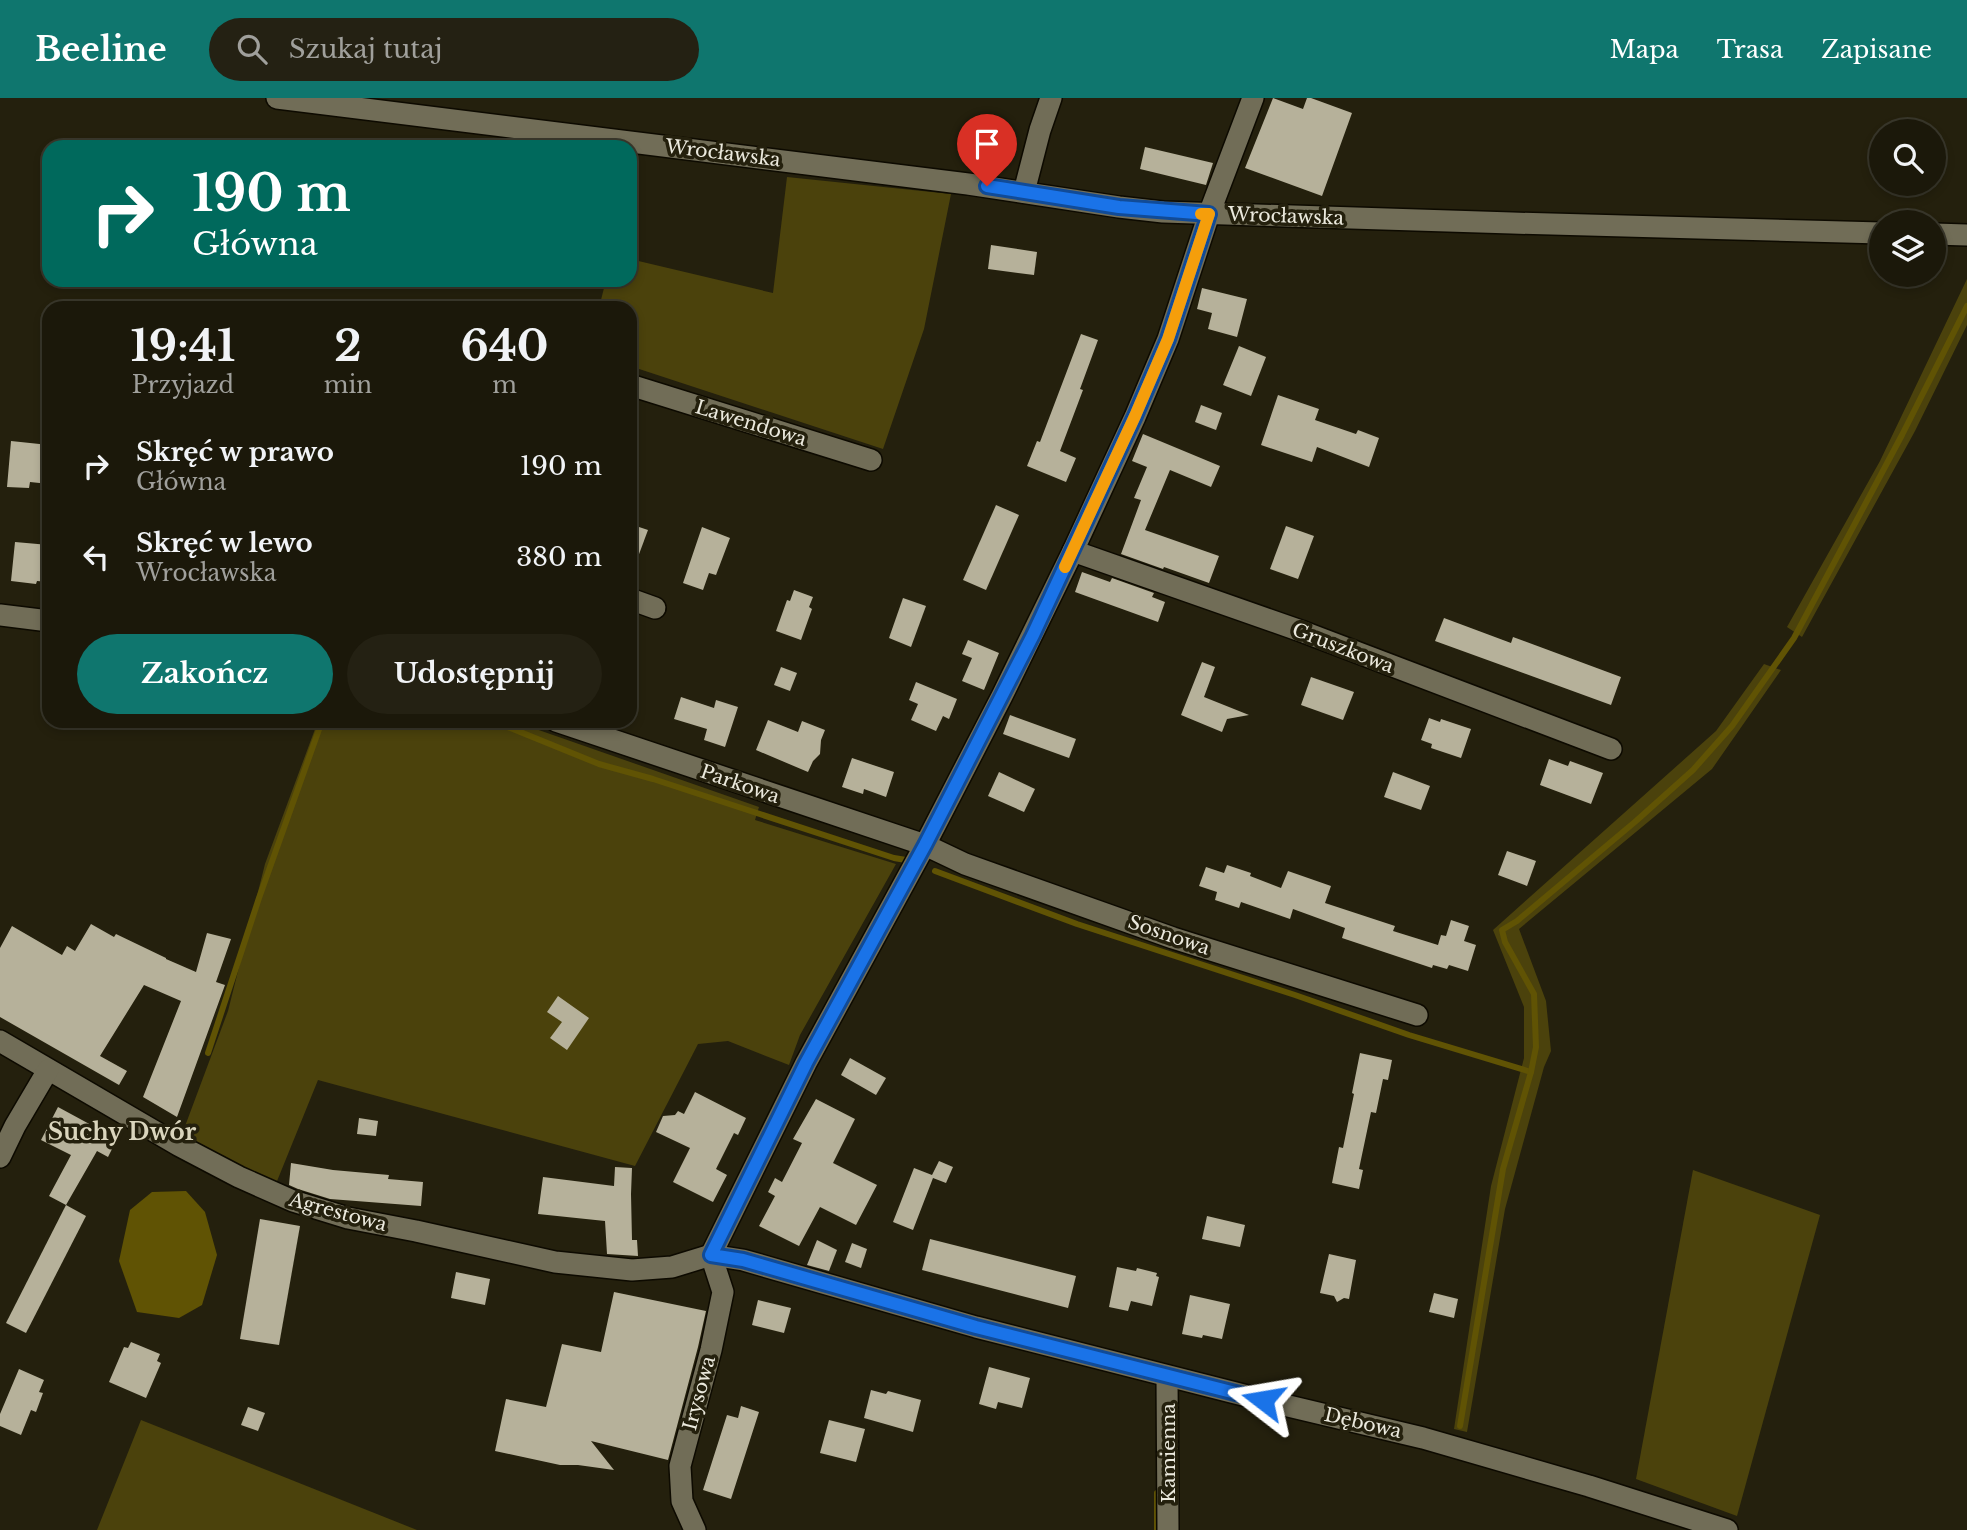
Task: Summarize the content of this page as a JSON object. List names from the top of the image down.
{
  "streets": {
    "street": [
      "Wrocławska",
      "Lawendowa",
      "Gruszkowa",
      "Parkowa",
      "Sosnowa",
      "Agrestowa",
      "Irysowa",
      "Dębowa",
      "Kamienna"
    ]
  },
  "crossings": [
    ["Parkowa", "Sosnowa"],
    ["Agrestowa", "Irysowa"],
    ["Agrestowa", "Dębowa"],
    ["Irysowa", "Dębowa"],
    ["Dębowa", "Kamienna"]
  ],
  "districts": ["Suchy Dwór"],
  "page": {
    "header": "Beeline",
    "search": "Szukaj tutaj",
    "nav": ["Mapa", "Trasa", "Zapisane"],
    "turn": ["190 m", "Główna"],
    "eta": [
      "19:41",
      "Przyjazd",
      "2",
      "min",
      "640",
      "m"
    ],
    "list": [
      {
        "name": "Skręć w prawo",
        "note": "Główna",
        "value": "190 m"
      },
      {
        "name": "Skręć w lewo",
        "note": "Wrocławska",
        "value": "380 m"
      }
    ],
    "buttons": ["Zakończ", "Udostępnij"]
  }
}
